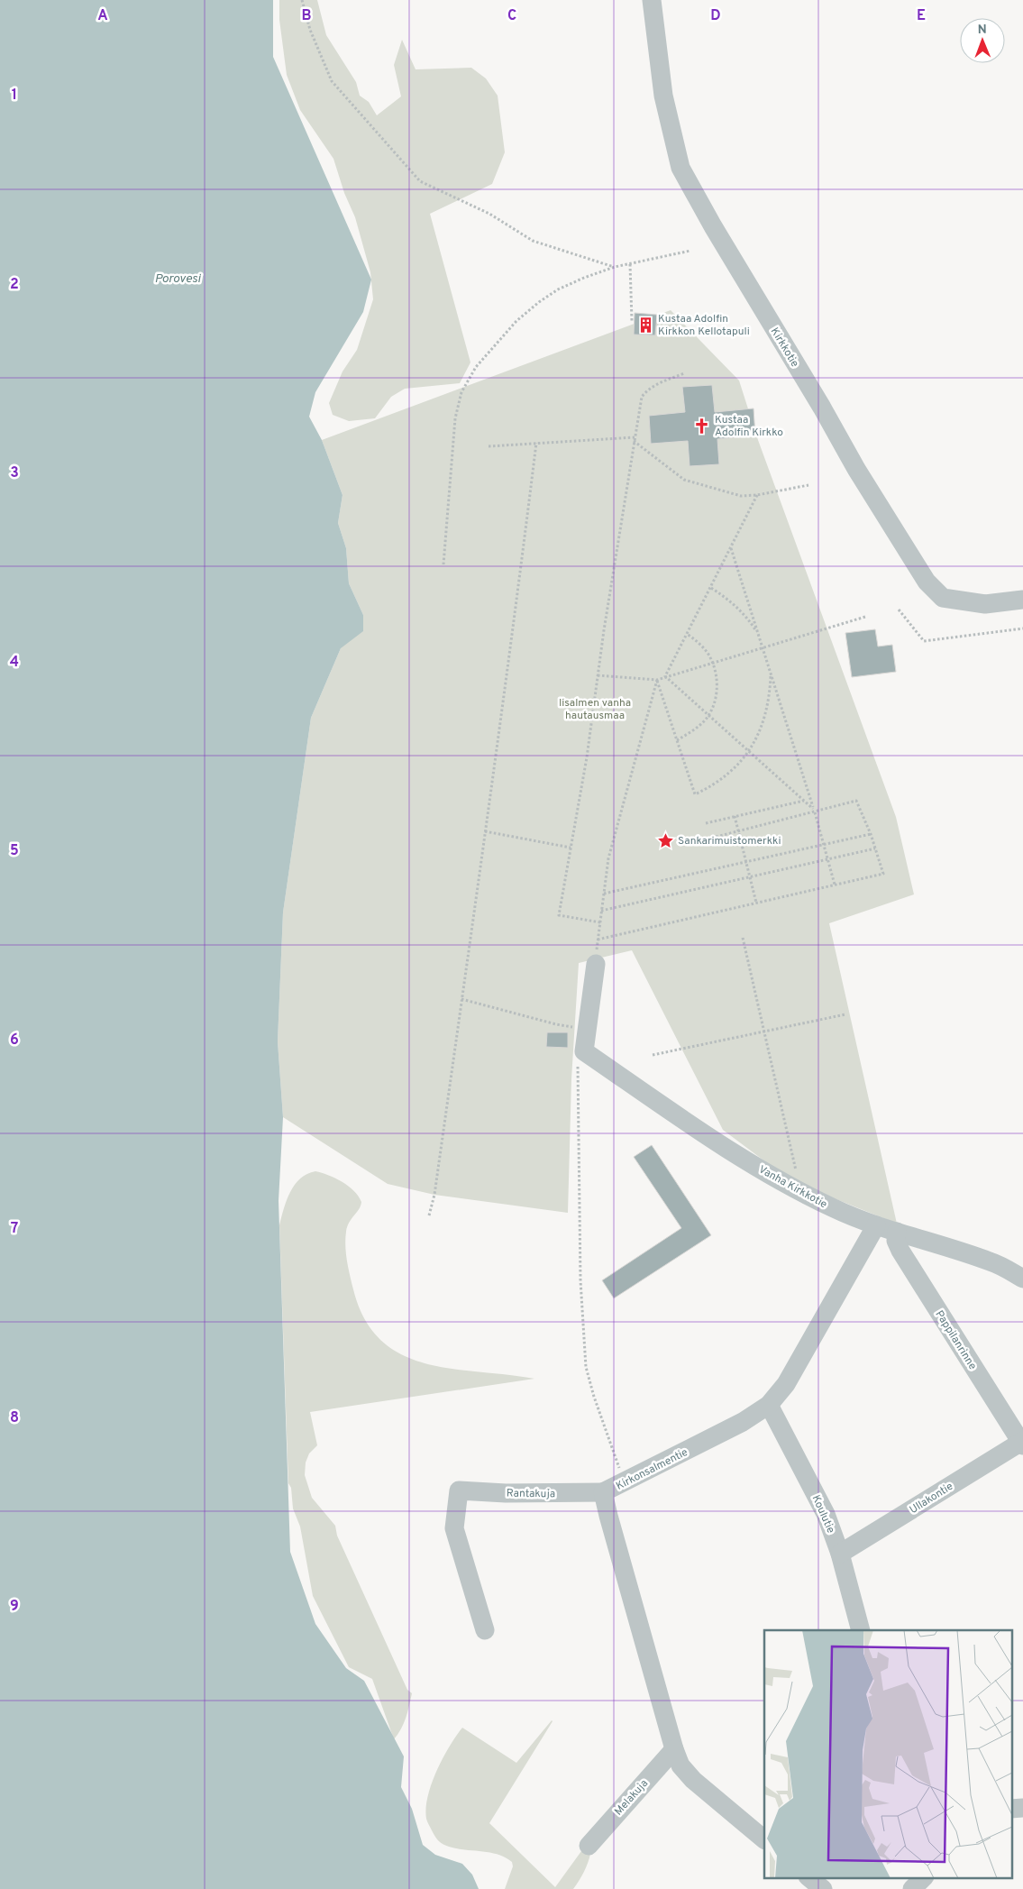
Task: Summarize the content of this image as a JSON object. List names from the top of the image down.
{
  "streets": {
    "street": [
      "Kirkkotie",
      "Vanha Kirkkotie",
      "Pappilanrinne",
      "Kirkonsalmentie",
      "Rantakuja",
      "Ullakontie",
      "Koulutie",
      "Melakuja"
    ]
  },
  "crossings": [
    ["Vanha Kirkkotie", "Pappilanrinne"],
    ["Vanha Kirkkotie", "Kirkonsalmentie"],
    ["Pappilanrinne", "Ullakontie"],
    ["Kirkonsalmentie", "Rantakuja"],
    ["Kirkonsalmentie", "Koulutie"],
    ["Kirkonsalmentie", "Melakuja"],
    ["Ullakontie", "Koulutie"]
  ],
  "water": ["Porovesi"],
  "parks": ["Iisalmen vanha hautausmaa"],
  "places": {
    "building": ["Kustaa Adolfin Kirkkon Kellotapuli"],
    "church": ["Kustaa Adolfin Kirkko"],
    "place": ["Sankarimuistomerkki"]
  },
  "north": "top",
  "grid": {
    "columns": [
      "A",
      "B",
      "C",
      "D",
      "E"
    ],
    "rows": [
      "1",
      "2",
      "3",
      "4",
      "5",
      "6",
      "7",
      "8",
      "9"
    ]
  }
}
